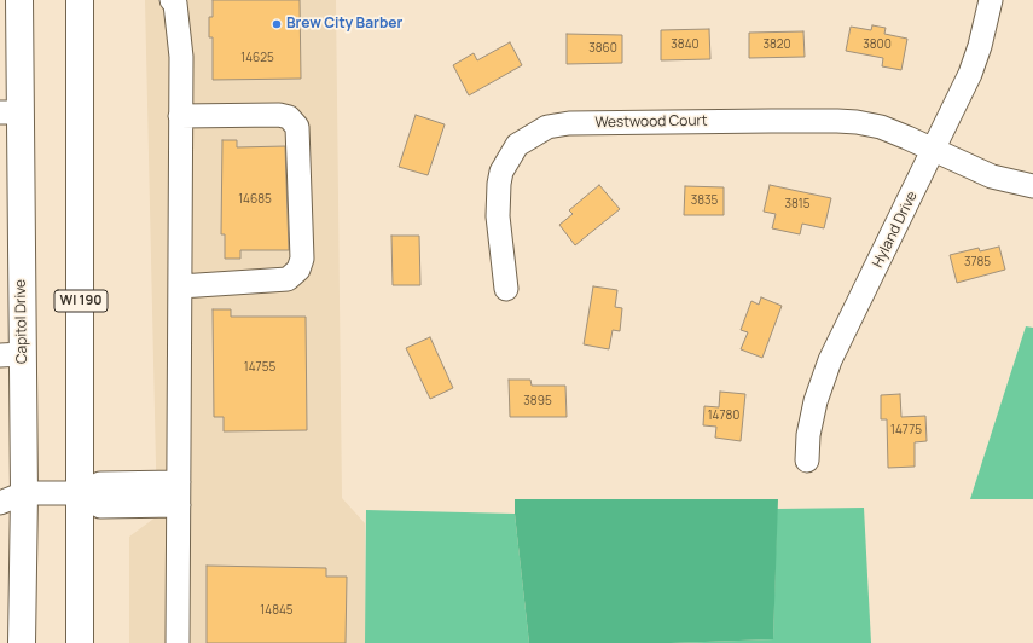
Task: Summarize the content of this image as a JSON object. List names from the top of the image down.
{
  "streets": {
    "main road": ["WI 190", "Capitol Drive"],
    "street": ["Westwood Court", "Hyland Drive"]
  },
  "crossings": [
    ["Westwood Court", "Hyland Drive"]
  ],
  "places": ["Brew City Barber"],
  "house_numbers": [
    "3840",
    "3820",
    "3800",
    "3860",
    "14625",
    "14685",
    "3835",
    "3815",
    "3785",
    "14755",
    "3895",
    "14780",
    "14775",
    "14845"
  ]
}
